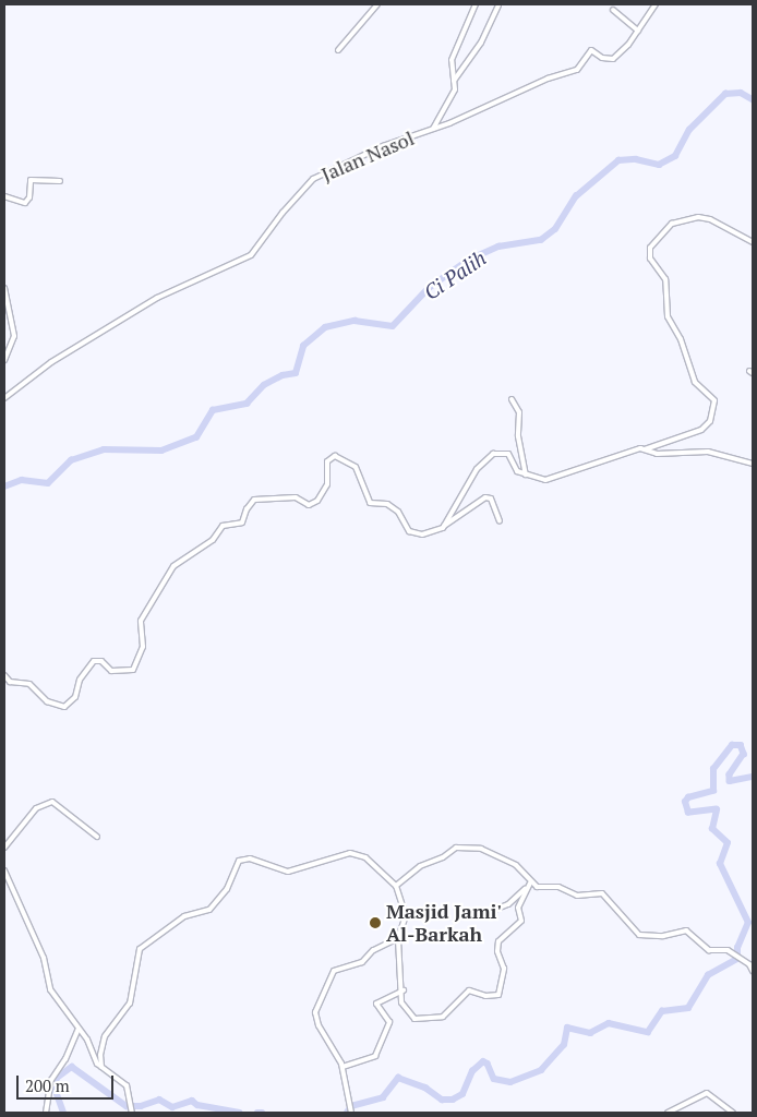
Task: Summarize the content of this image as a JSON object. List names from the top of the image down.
{
  "streets": {
    "street": ["Jalan Nasol"]
  },
  "water": ["Ci Palih"],
  "places": ["Masjid Jami' Al-Barkah"],
  "scale_bar": "200 m"
}
